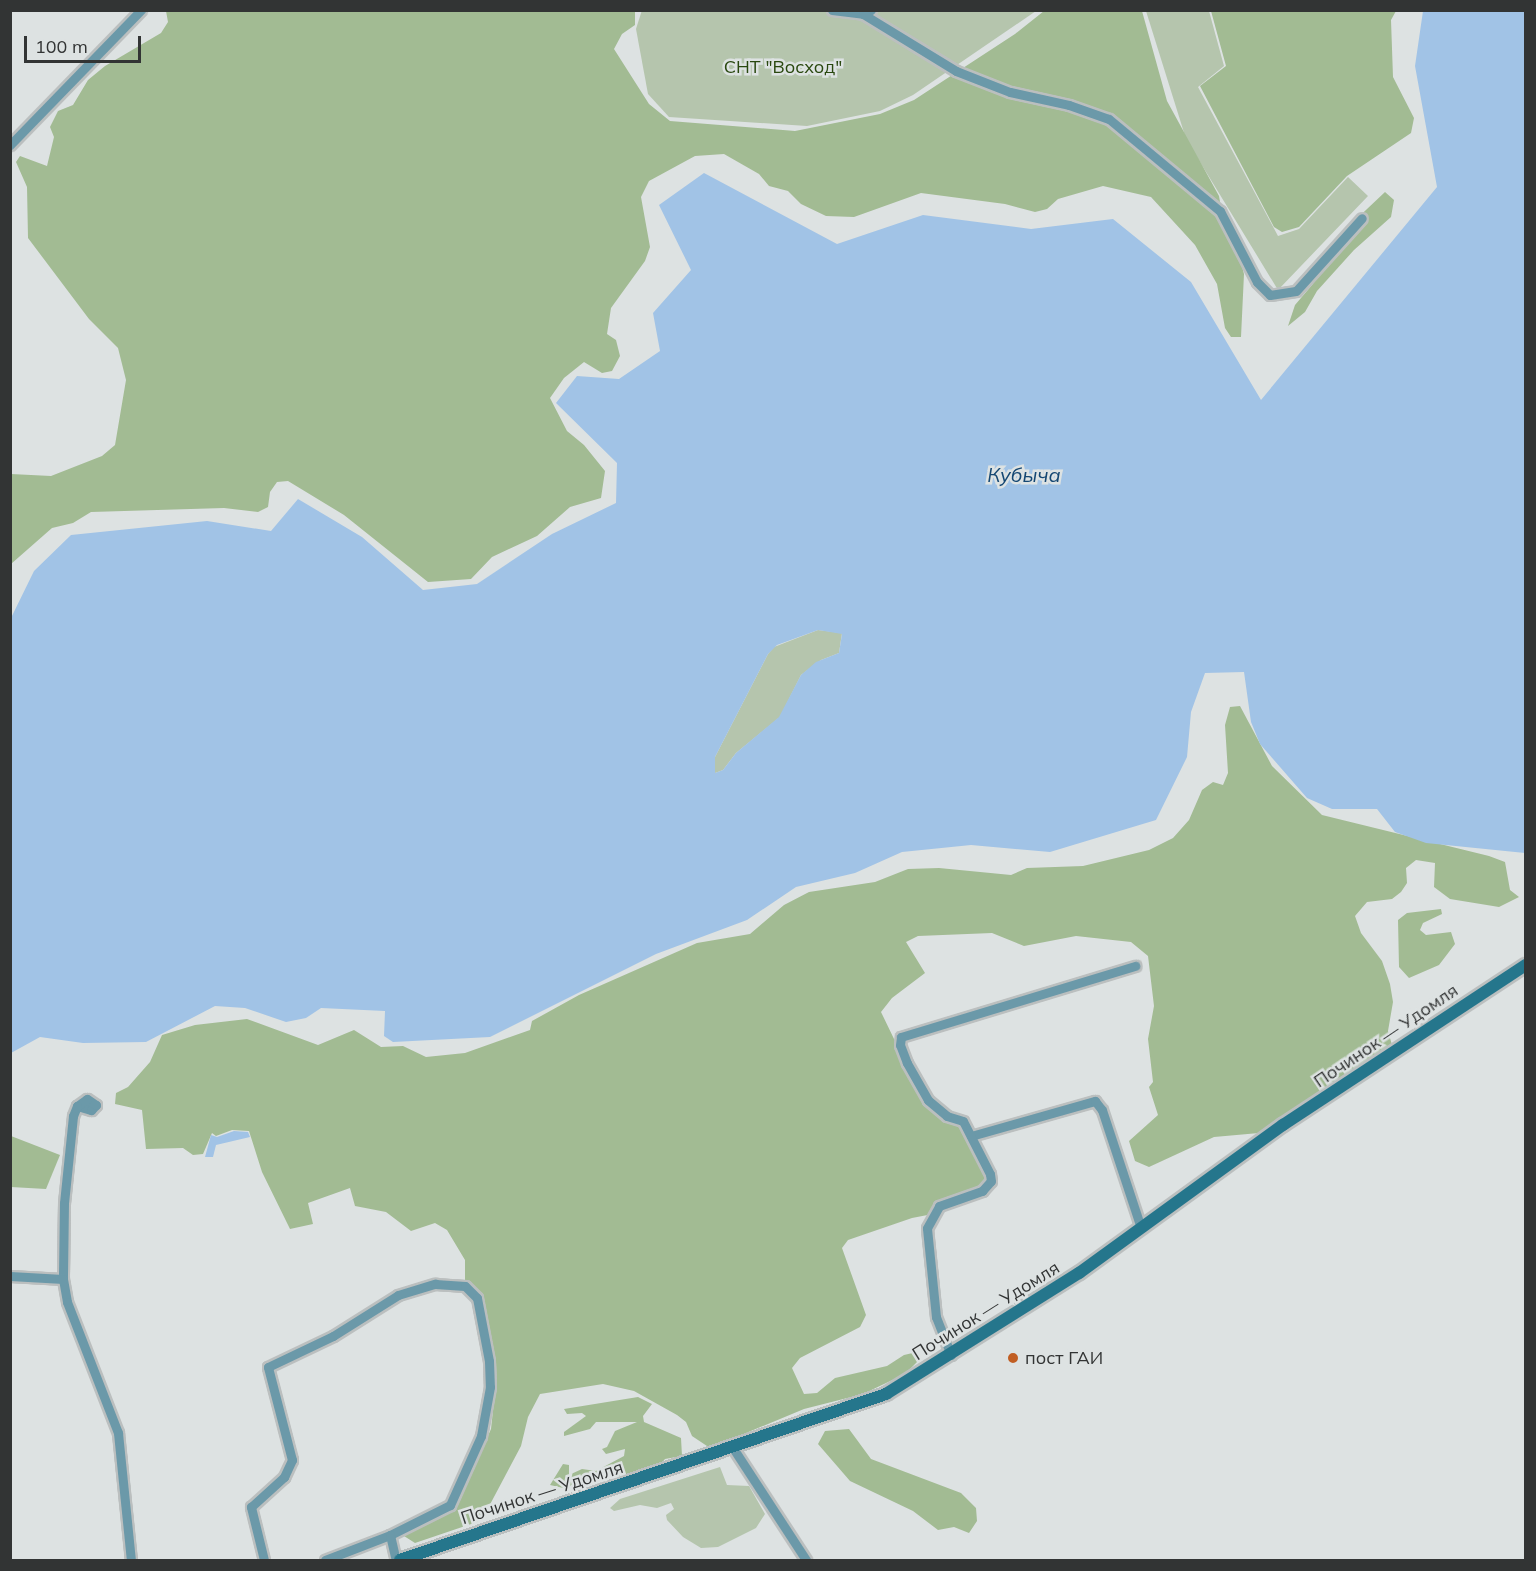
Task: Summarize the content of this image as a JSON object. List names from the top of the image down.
{
  "streets": {
    "main road": ["Починок — Удомля"]
  },
  "water": ["Кубыча"],
  "parks": ["СНТ \"Восход\""],
  "places": ["пост ГАИ"],
  "scale_bar": "100 m"
}
